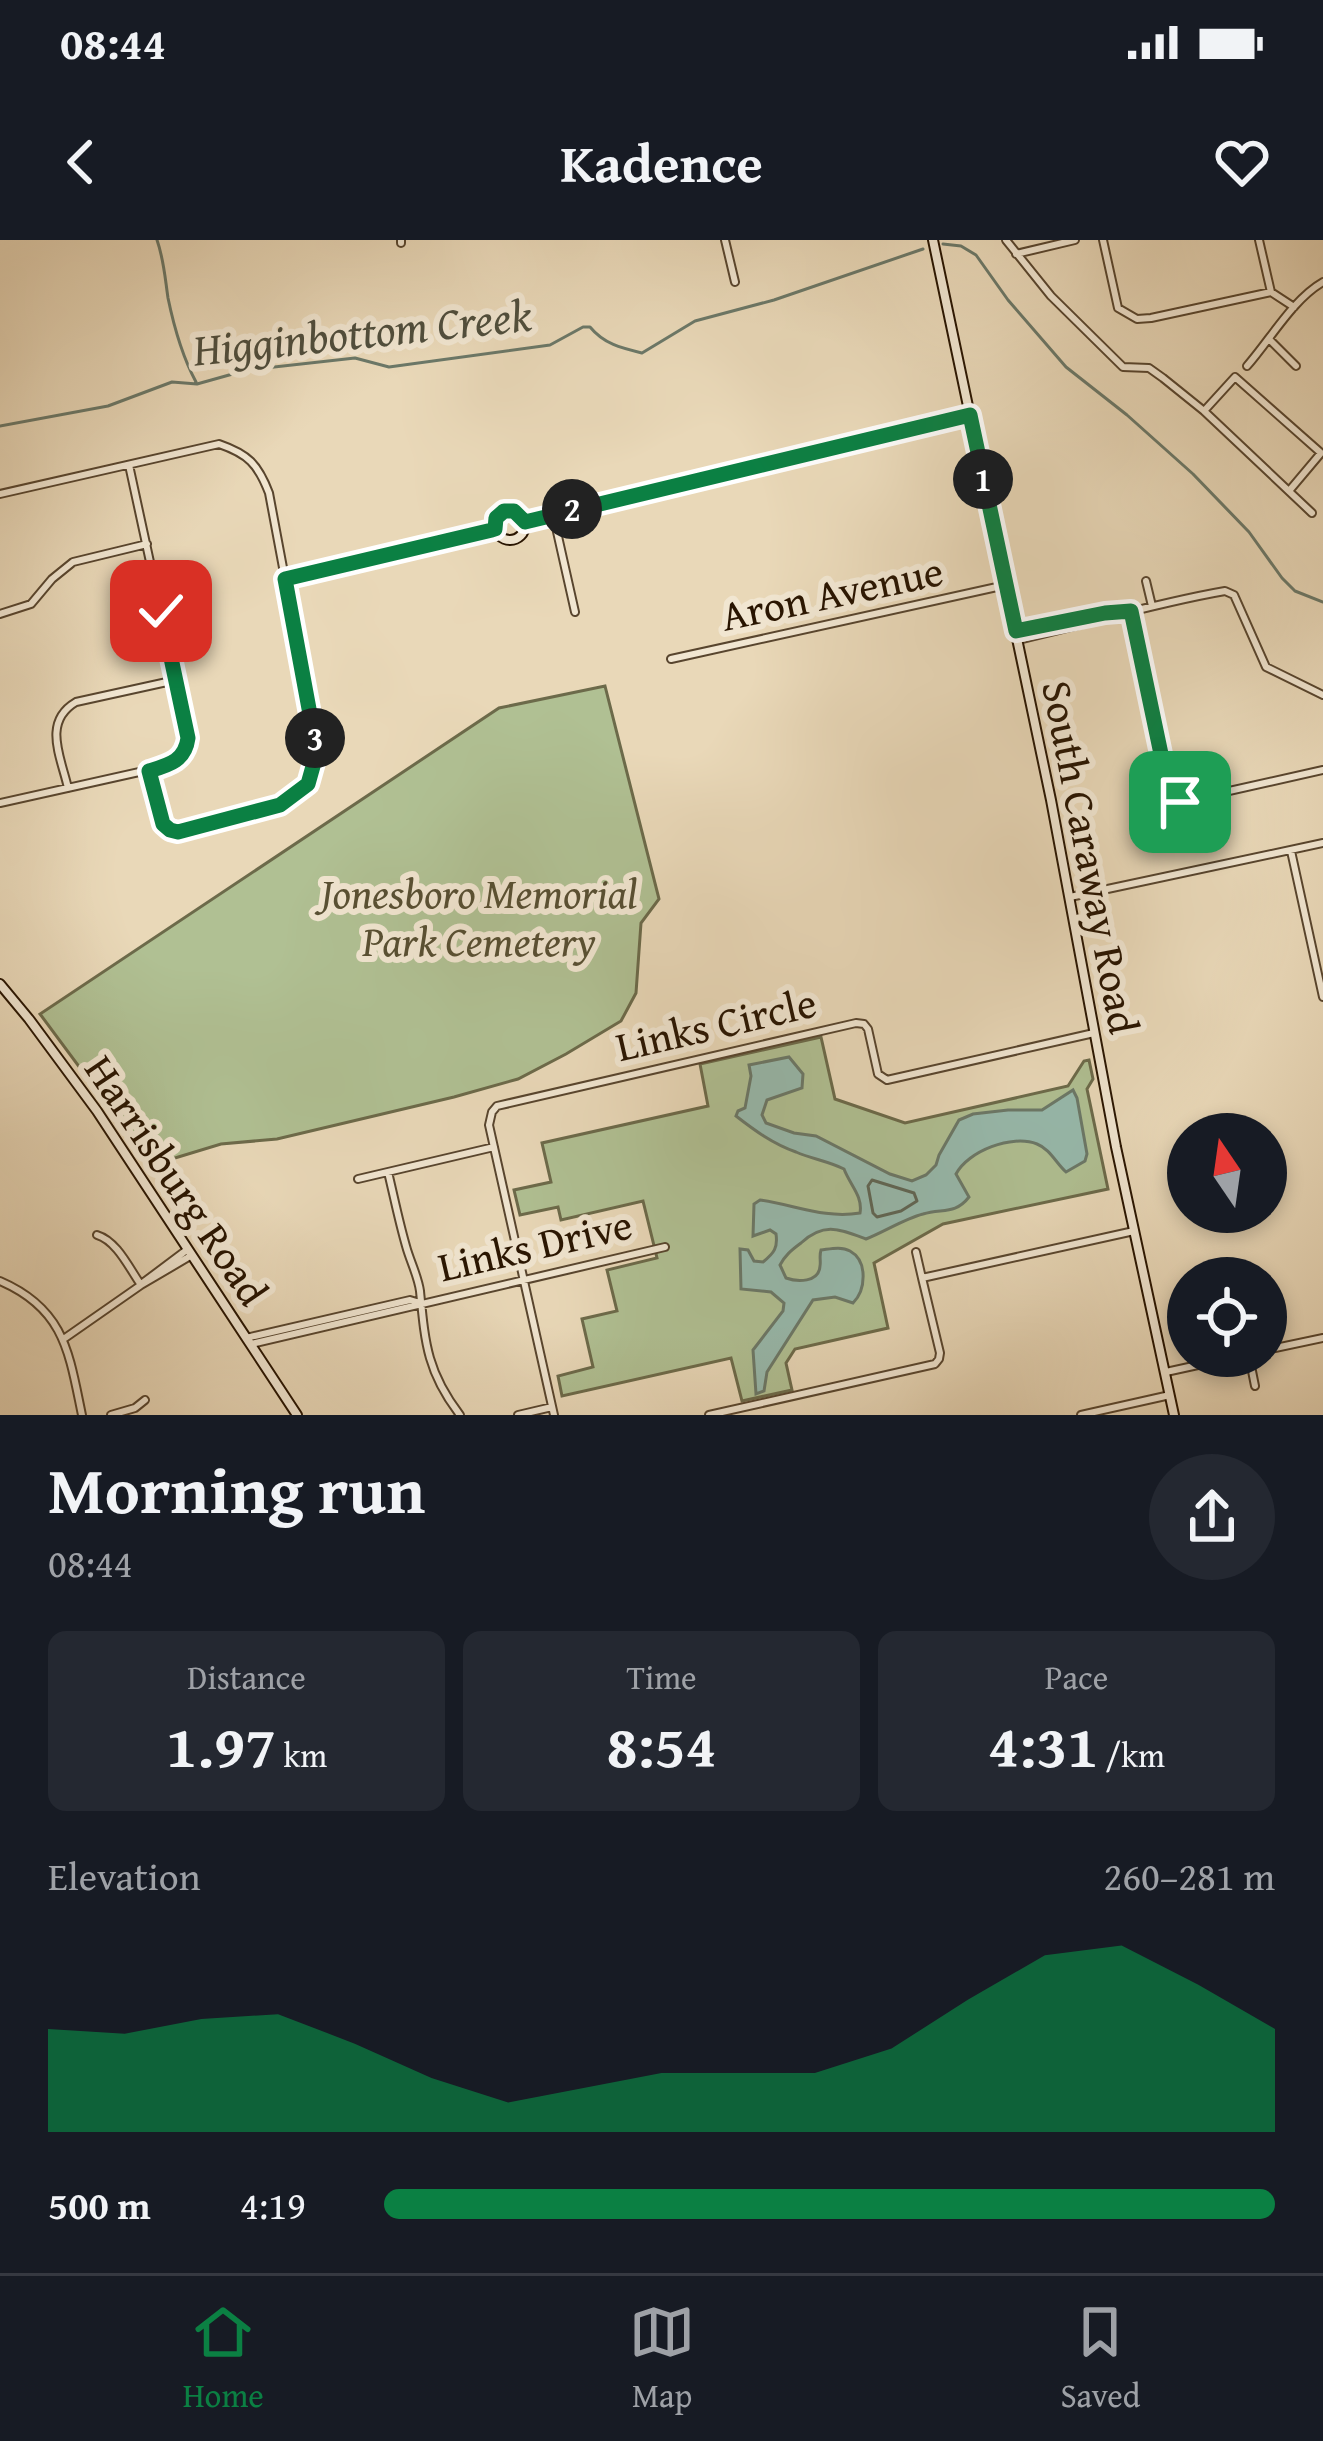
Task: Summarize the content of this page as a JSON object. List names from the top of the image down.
{
  "streets": {
    "street": [
      "Aron Avenue",
      "South Caraway Road",
      "Links Circle",
      "Harrisburg Road",
      "Links Drive"
    ]
  },
  "crossings": [
    ["Aron Avenue", "South Caraway Road"],
    ["South Caraway Road", "Links Circle"],
    ["Harrisburg Road", "Links Drive"]
  ],
  "water": ["Higginbottom Creek"],
  "parks": ["Jonesboro Memorial Park Cemetery"],
  "north": "top",
  "page": {
    "status": "08:44",
    "header": "Kadence",
    "pins": ["1", "2", "3"],
    "heading": ["Morning run", "08:44"],
    "stats": [
      ["Distance", "1.97 km"],
      ["Time", "8:54"],
      ["Pace", "4:31 /km"]
    ],
    "chart": ["Elevation", "260–281 m"],
    "list": [
      {
        "name": "500 m",
        "note": "4:19"
      }
    ],
    "tabs": ["Home", "Map", "Saved"]
  }
}
